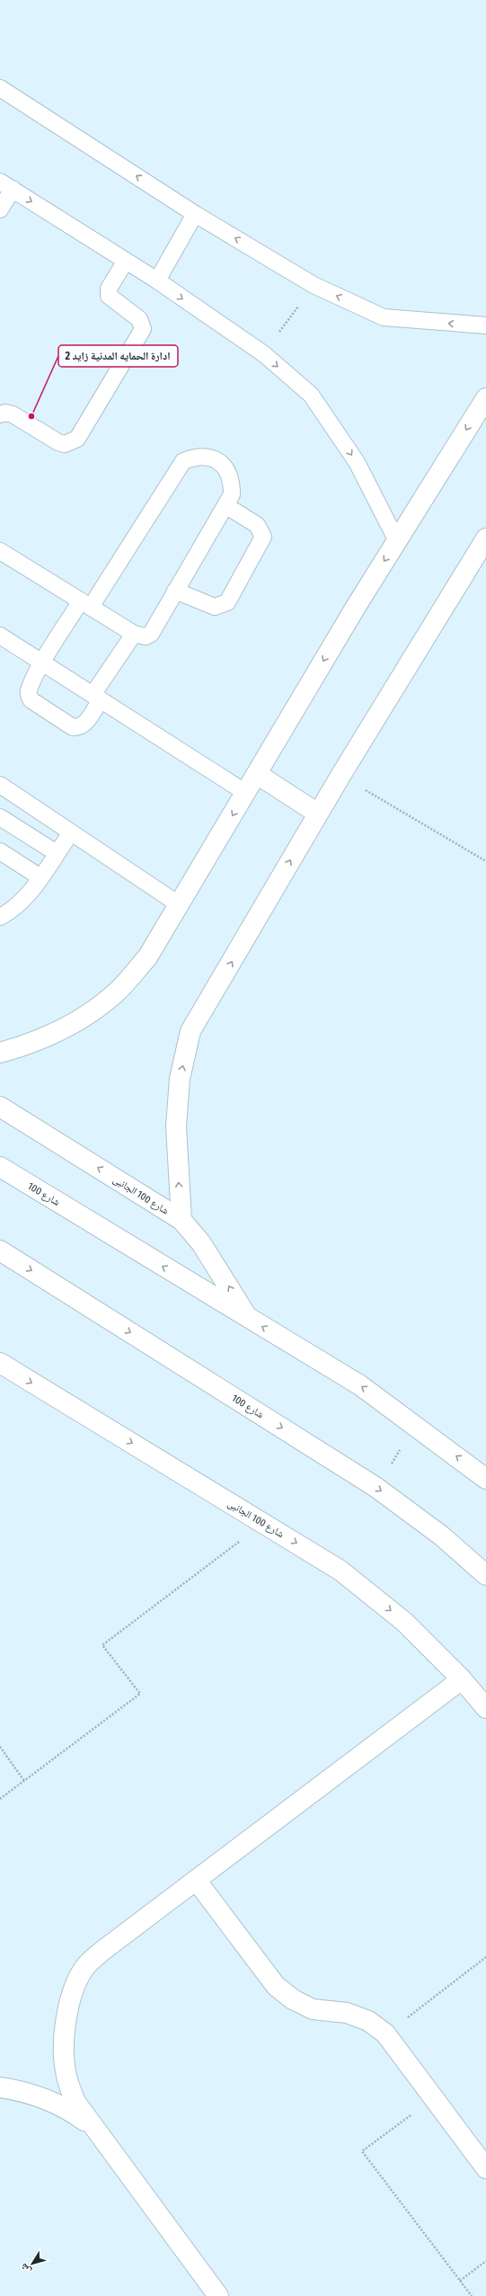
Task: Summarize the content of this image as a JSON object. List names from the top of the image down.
{
  "streets": {
    "street": ["شارع 100", "شارع 100 الجانبى"]
  },
  "crossings": [
    ["شارع 100", "شارع 100 الجانبى"]
  ],
  "places": ["ادارة الحمايه المدنية زايد 2"],
  "north": "bottom left"
}
